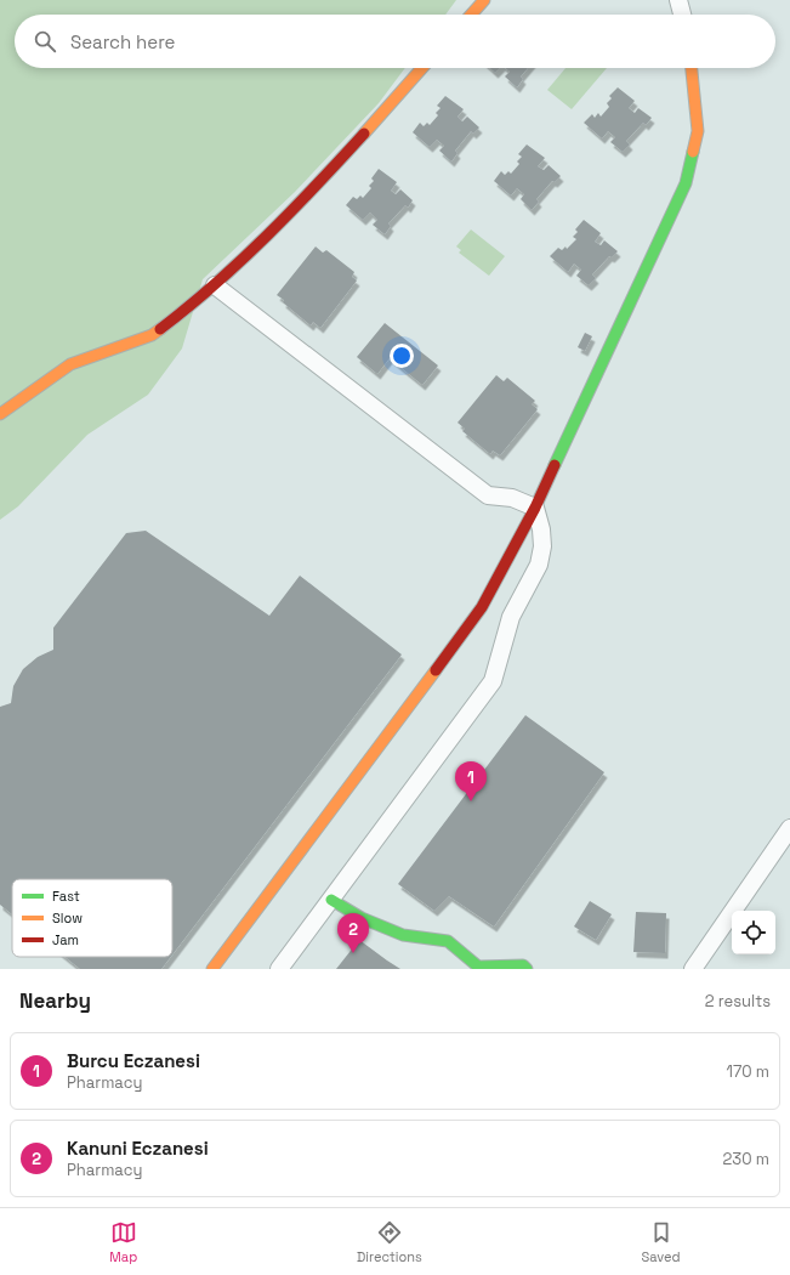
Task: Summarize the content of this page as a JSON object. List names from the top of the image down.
{
  "legend": ["Fast", "Slow", "Jam"],
  "page": {
    "search": "Search here",
    "pins": ["1", "2"],
    "heading": ["Nearby", "2 results"],
    "list": [
      {
        "mark": "1",
        "name": "Burcu Eczanesi",
        "note": "Pharmacy",
        "value": "170 m"
      },
      {
        "mark": "2",
        "name": "Kanuni Eczanesi",
        "note": "Pharmacy",
        "value": "230 m"
      }
    ],
    "nav": ["Map", "Directions", "Saved"]
  }
}
